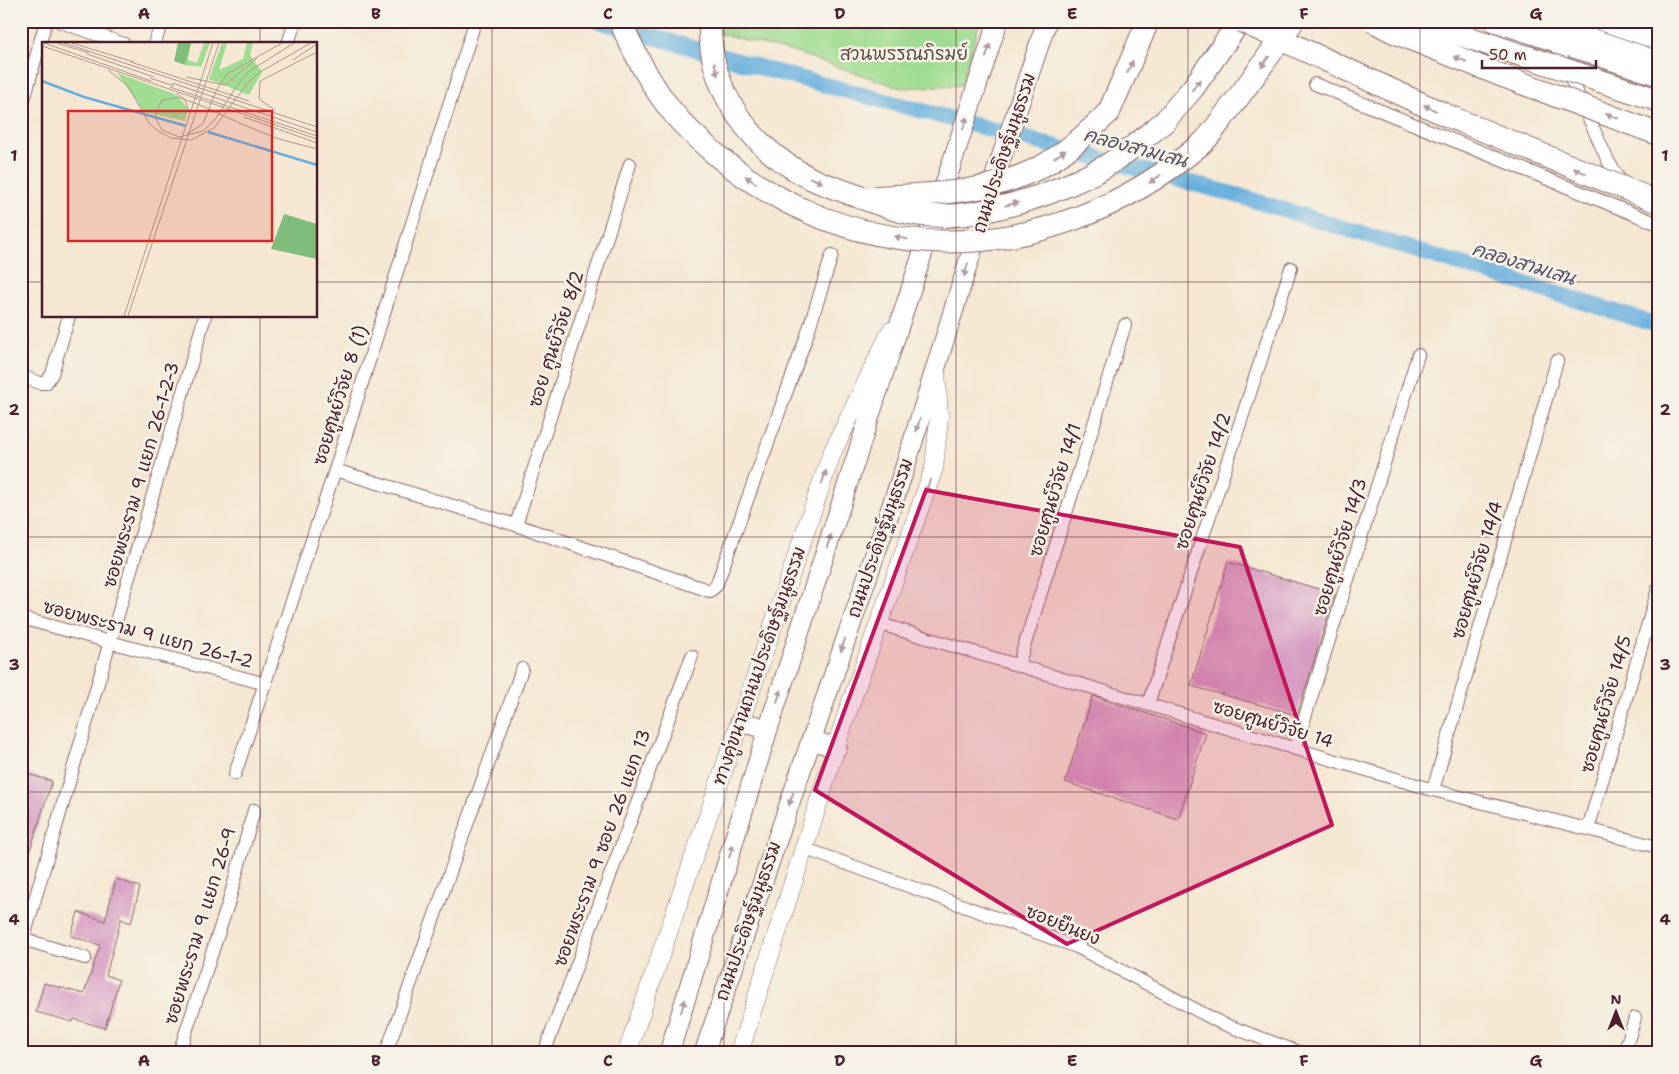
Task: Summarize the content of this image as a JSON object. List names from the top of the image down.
{
  "streets": {
    "main road": ["ถนนประดิษฐ์มนูธรรม"],
    "street": [
      "ซอย ศูนย์วิจัย 8/2",
      "ซอยศูนย์วิจัย 8 (1)",
      "ซอยพระราม 9 แยก 26-1-2-3",
      "ซอยศูนย์วิจัย 14/2",
      "ซอยศูนย์วิจัย 14/1",
      "ซอยศูนย์วิจัย 14/3",
      "ซอยศูนย์วิจัย 14/4",
      "ซอยพระราม 9 แยก 26-1-2",
      "ทางคู่ขนานถนนประดิษฐ์มนูธรรม",
      "ซอยศูนย์วิจัย 14/5",
      "ซอยศูนย์วิจัย 14",
      "ซอยพระราม 9 ซอย 26 แยก 13",
      "ซอยยืนยง",
      "ซอยพระราม 9 แยก 26-9"
    ]
  },
  "crossings": [
    ["ถนนประดิษฐ์มนูธรรม", "ทางคู่ขนานถนนประดิษฐ์มนูธรรม"],
    ["ซอยศูนย์วิจัย 8 (1)", "ซอยพระราม 9 แยก 26-1-2"],
    ["ซอยพระราม 9 แยก 26-1-2-3", "ซอยพระราม 9 แยก 26-1-2"],
    ["ซอยศูนย์วิจัย 14/2", "ซอยศูนย์วิจัย 14"],
    ["ซอยศูนย์วิจัย 14/1", "ซอยศูนย์วิจัย 14"],
    ["ซอยศูนย์วิจัย 14/3", "ซอยศูนย์วิจัย 14"],
    ["ซอยศูนย์วิจัย 14/4", "ซอยศูนย์วิจัย 14"],
    ["ซอยศูนย์วิจัย 14/5", "ซอยศูนย์วิจัย 14"]
  ],
  "water": ["คลองสามเสน"],
  "parks": ["สวนพรรณภิรมย์"],
  "scale_bar": "50 m",
  "north": "top",
  "grid": {
    "columns": [
      "A",
      "B",
      "C",
      "D",
      "E",
      "F",
      "G"
    ],
    "rows": [
      "1",
      "2",
      "3",
      "4"
    ]
  }
}
